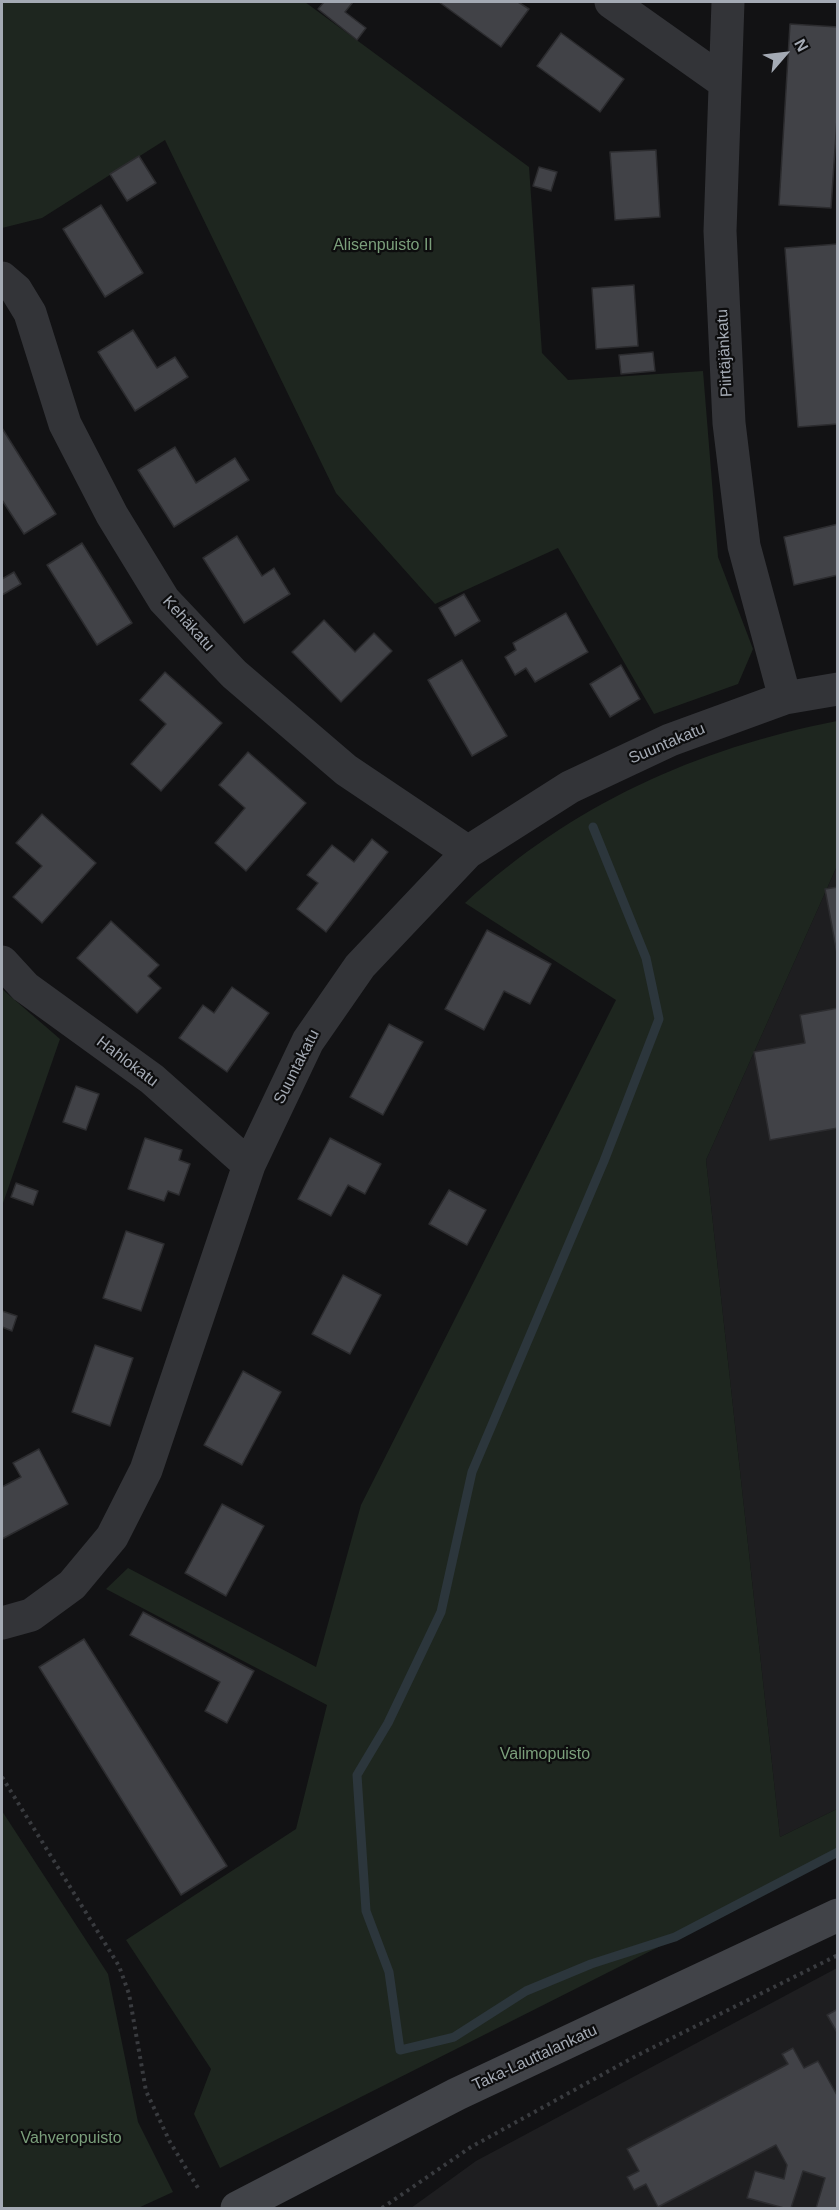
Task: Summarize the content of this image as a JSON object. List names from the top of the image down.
{
  "streets": {
    "main road": ["Taka-Lauttalankatu"],
    "street": [
      "Piirtäjänkatu",
      "Kehäkatu",
      "Suuntakatu",
      "Hahlokatu"
    ]
  },
  "crossings": [
    ["Piirtäjänkatu", "Suuntakatu"],
    ["Kehäkatu", "Suuntakatu"],
    ["Suuntakatu", "Hahlokatu"]
  ],
  "parks": ["Alisenpuisto II", "Valimopuisto", "Vahveropuisto"],
  "north": "top right"
}
